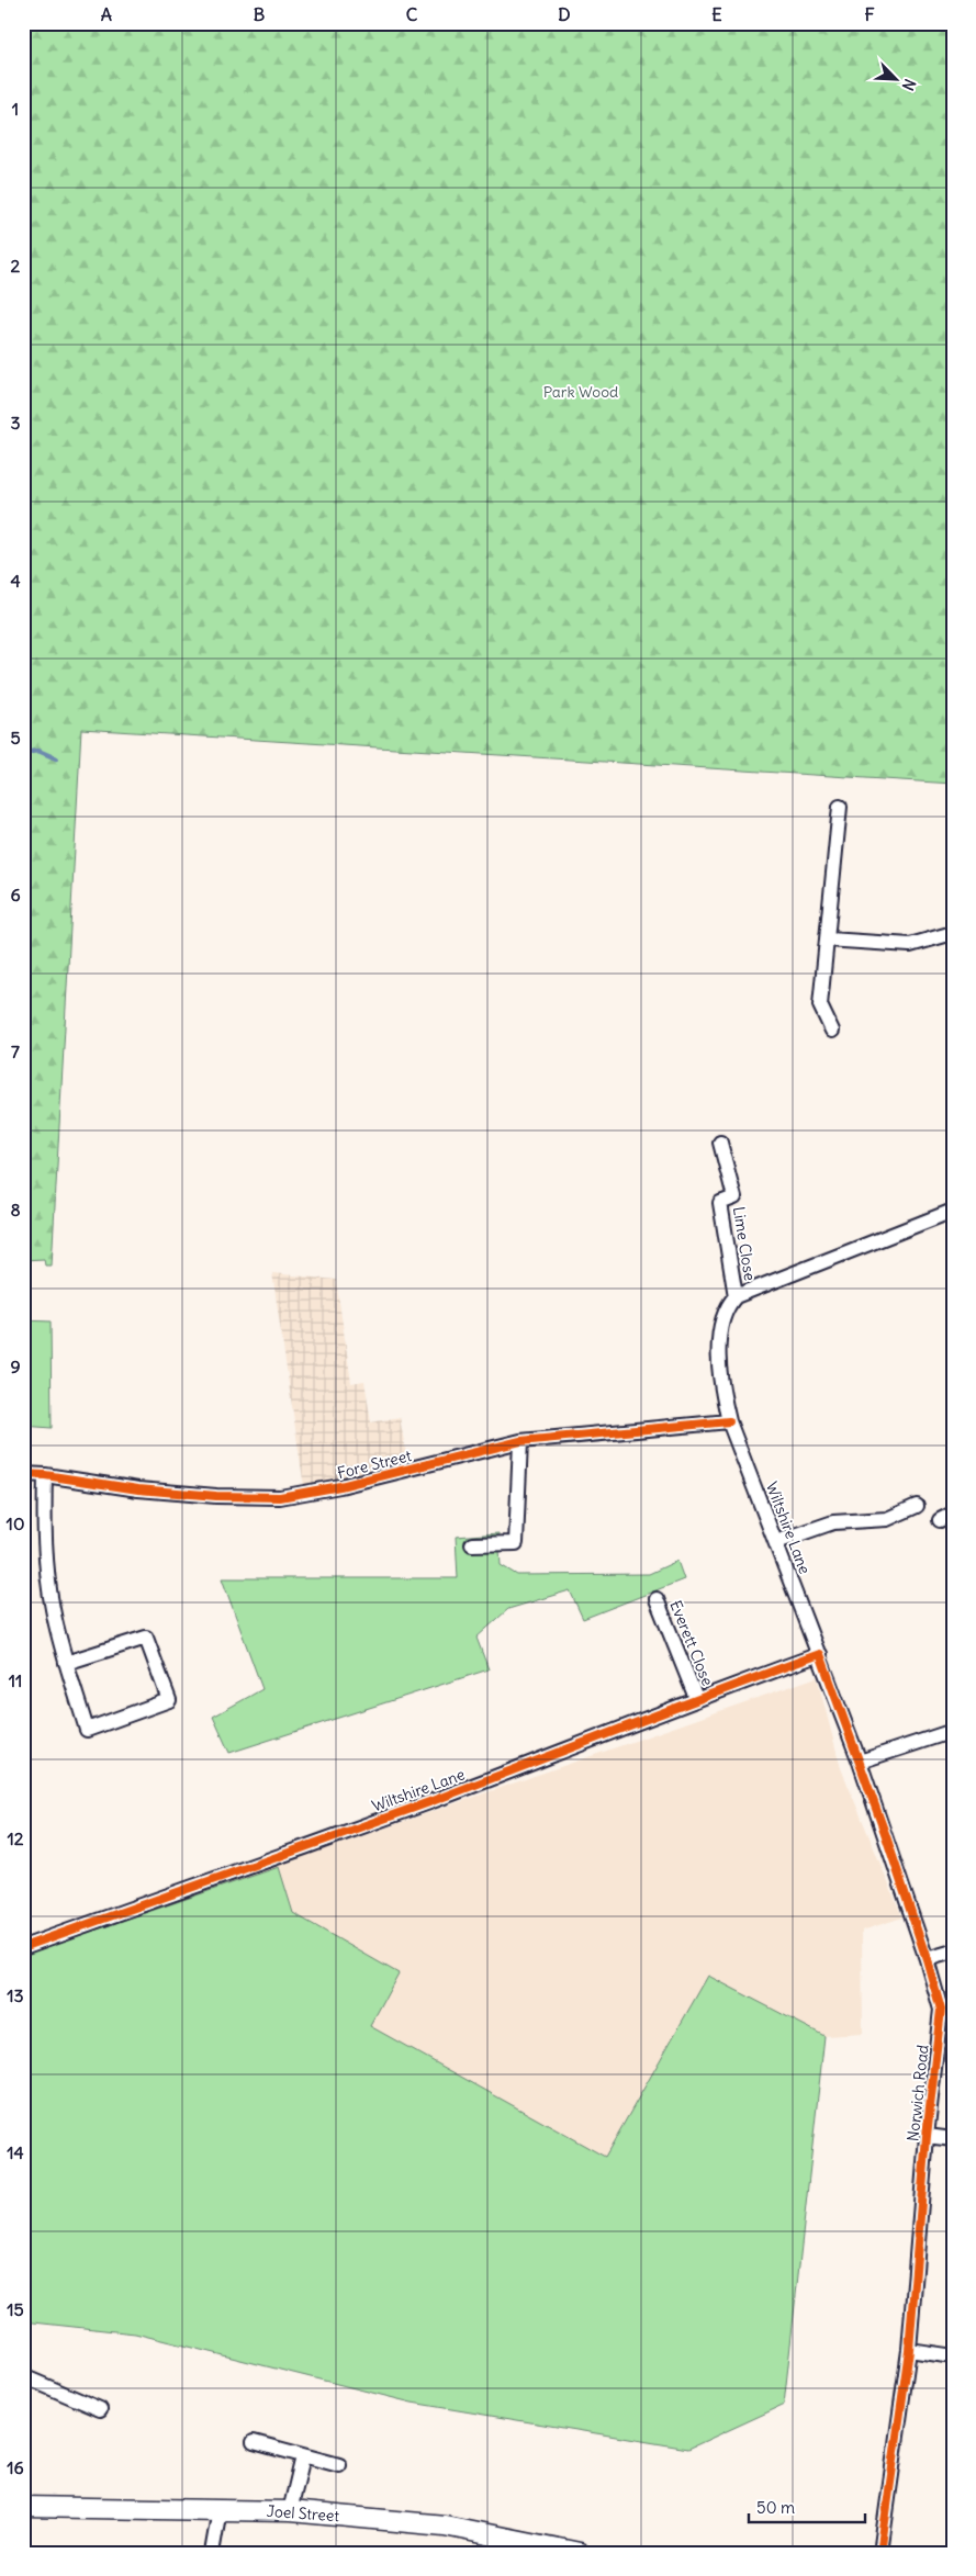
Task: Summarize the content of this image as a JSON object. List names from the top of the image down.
{
  "streets": {
    "main road": ["Joel Street"],
    "street": [
      "Lime Close",
      "Fore Street",
      "Wiltshire Lane",
      "Everett Close",
      "Norwich Road"
    ]
  },
  "crossings": [
    ["Lime Close", "Wiltshire Lane"],
    ["Fore Street", "Wiltshire Lane"],
    ["Wiltshire Lane", "Everett Close"],
    ["Wiltshire Lane", "Norwich Road"]
  ],
  "parks": ["Park Wood"],
  "scale_bar": "50 m",
  "north": "bottom right",
  "grid": {
    "columns": [
      "A",
      "B",
      "C",
      "D",
      "E",
      "F"
    ],
    "rows": [
      "1",
      "2",
      "3",
      "4",
      "5",
      "6",
      "7",
      "8",
      "9",
      "10",
      "11",
      "12",
      "13",
      "14",
      "15",
      "16"
    ]
  }
}
